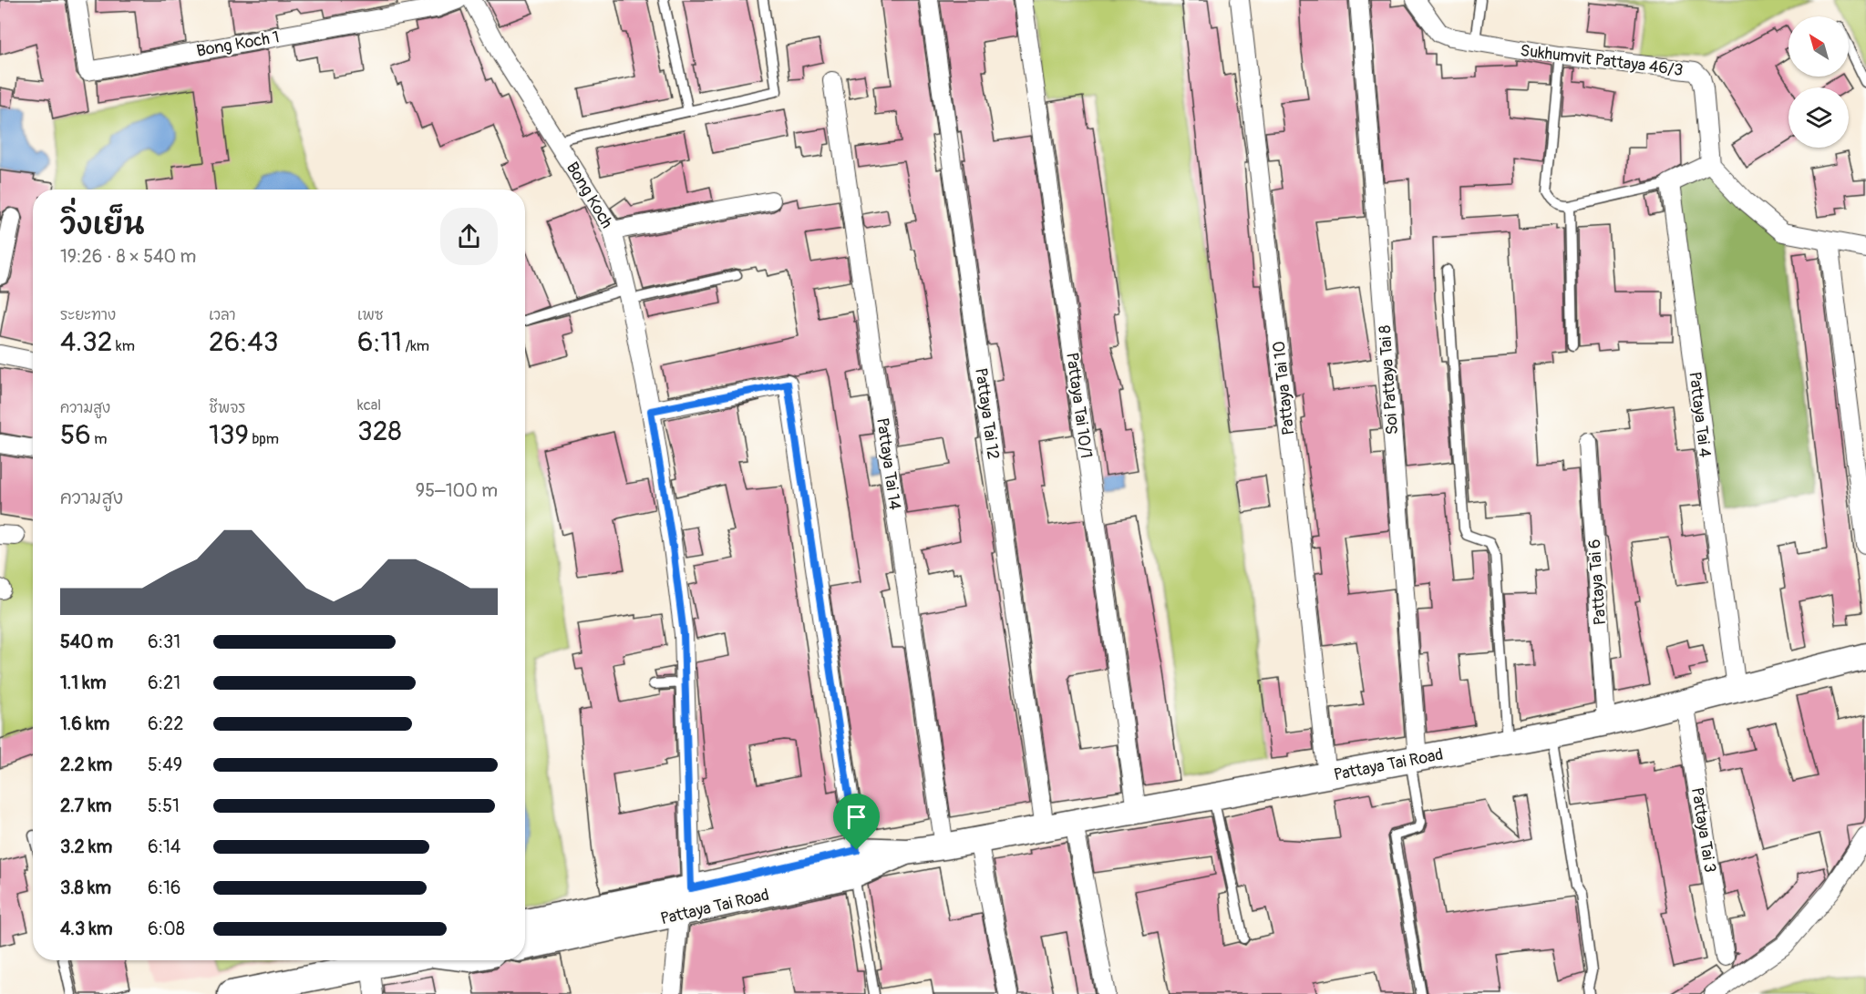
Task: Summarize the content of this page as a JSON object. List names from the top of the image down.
{
  "streets": {
    "main road": ["Pattaya Tai Road"],
    "street": [
      "Bong Koch 1",
      "Sukhumvit Pattaya 46/3",
      "Bong Koch",
      "Soi Pattaya Tai 8",
      "Pattaya Tai 10",
      "Pattaya Tai 10/1",
      "Pattaya Tai 12",
      "Pattaya Tai 4",
      "Pattaya Tai 14",
      "Pattaya Tai 6",
      "Pattaya Tai 3"
    ]
  },
  "crossings": [
    ["Bong Koch", "Pattaya Tai Road"],
    ["Soi Pattaya Tai 8", "Pattaya Tai Road"],
    ["Pattaya Tai 10", "Pattaya Tai Road"],
    ["Pattaya Tai 10/1", "Pattaya Tai Road"],
    ["Pattaya Tai 12", "Pattaya Tai Road"],
    ["Pattaya Tai 4", "Pattaya Tai Road"],
    ["Pattaya Tai 14", "Pattaya Tai Road"],
    ["Pattaya Tai 6", "Pattaya Tai Road"],
    ["Pattaya Tai Road", "Pattaya Tai 3"]
  ],
  "north": "top left",
  "page": {
    "heading": ["วิ่งเย็น", "19:26 · 8 × 540 m"],
    "stats": [
      ["ระยะทาง", "4.32 km"],
      ["เวลา", "26:43"],
      ["เพซ", "6:11 /km"],
      ["ความสูง", "56 m"],
      ["ชีพจร", "139 bpm"],
      ["kcal", "328"]
    ],
    "chart": ["ความสูง", "95–100 m"],
    "list": [
      {
        "name": "540 m",
        "note": "6:31"
      },
      {
        "name": "1.1 km",
        "note": "6:21"
      },
      {
        "name": "1.6 km",
        "note": "6:22"
      },
      {
        "name": "2.2 km",
        "note": "5:49"
      },
      {
        "name": "2.7 km",
        "note": "5:51"
      },
      {
        "name": "3.2 km",
        "note": "6:14"
      },
      {
        "name": "3.8 km",
        "note": "6:16"
      },
      {
        "name": "4.3 km",
        "note": "6:08"
      }
    ]
  }
}
